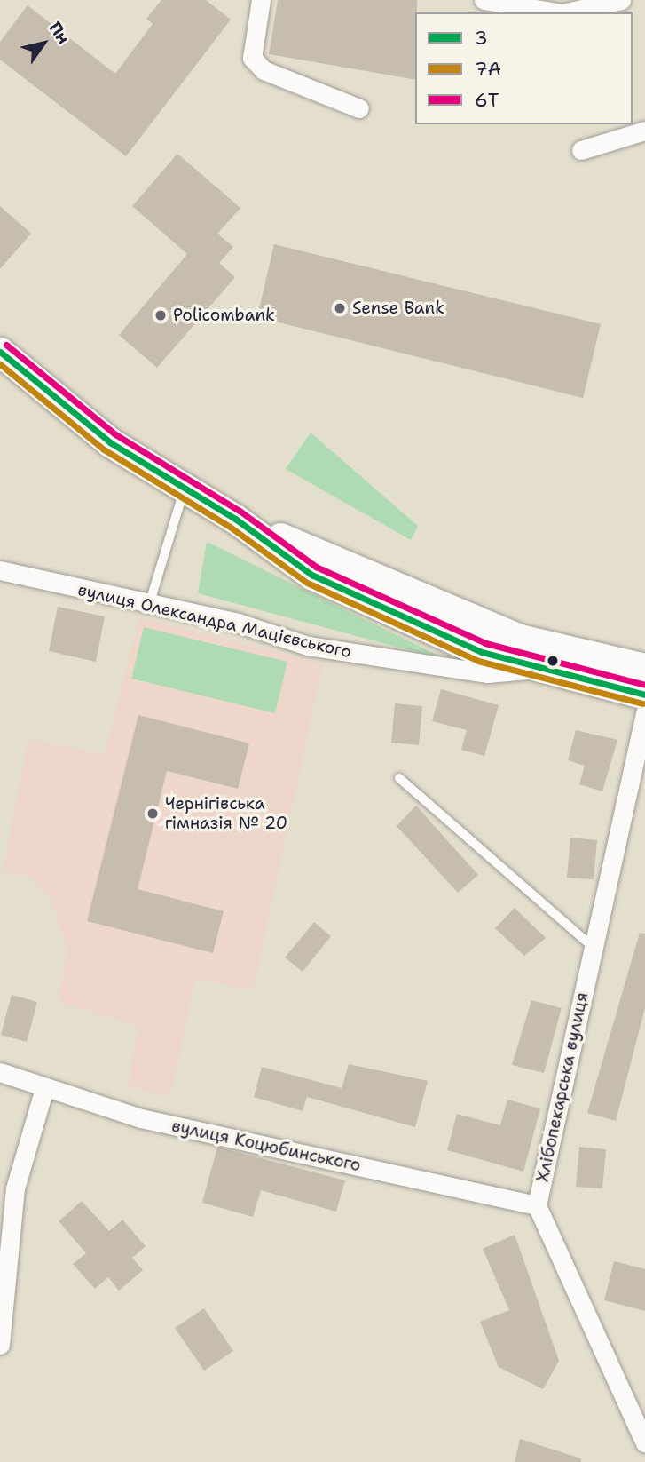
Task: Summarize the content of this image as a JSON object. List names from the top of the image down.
{
  "streets": {
    "street": ["вулиця Олександра Мацієвського", "Хлібопекарська вулиця", "вулиця Коцюбинського"]
  },
  "crossings": [
    ["Хлібопекарська вулиця", "вулиця Коцюбинського"]
  ],
  "places": ["Sense Bank", "Policombank", "Чернігівська гімназія № 20"],
  "lines": ["transit line 6Т", "transit line 3", "transit line 7А"],
  "legend": ["3", "7А", "6Т"],
  "north": "top right"
}
